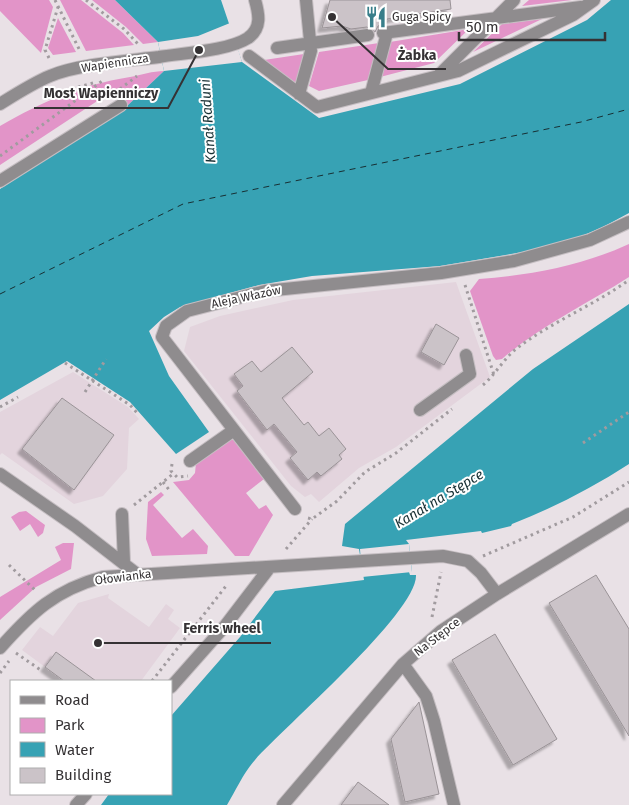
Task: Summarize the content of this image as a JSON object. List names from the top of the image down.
{
  "streets": {
    "street": [
      "Wapiennicza",
      "Aleja Włazów",
      "Ołowianka",
      "Na Stępce"
    ]
  },
  "crossings": [
    ["Ołowianka", "Na Stępce"]
  ],
  "water": ["Kanał Raduni", "Kanał na Stępce"],
  "places": {
    "other": ["Żabka", "Most Wapienniczy", "Ferris wheel"],
    "restaurant": ["Guga Spicy"]
  },
  "legend": [
    "Road",
    "Park",
    "Water",
    "Building"
  ],
  "scale_bar": "50 m"
}
